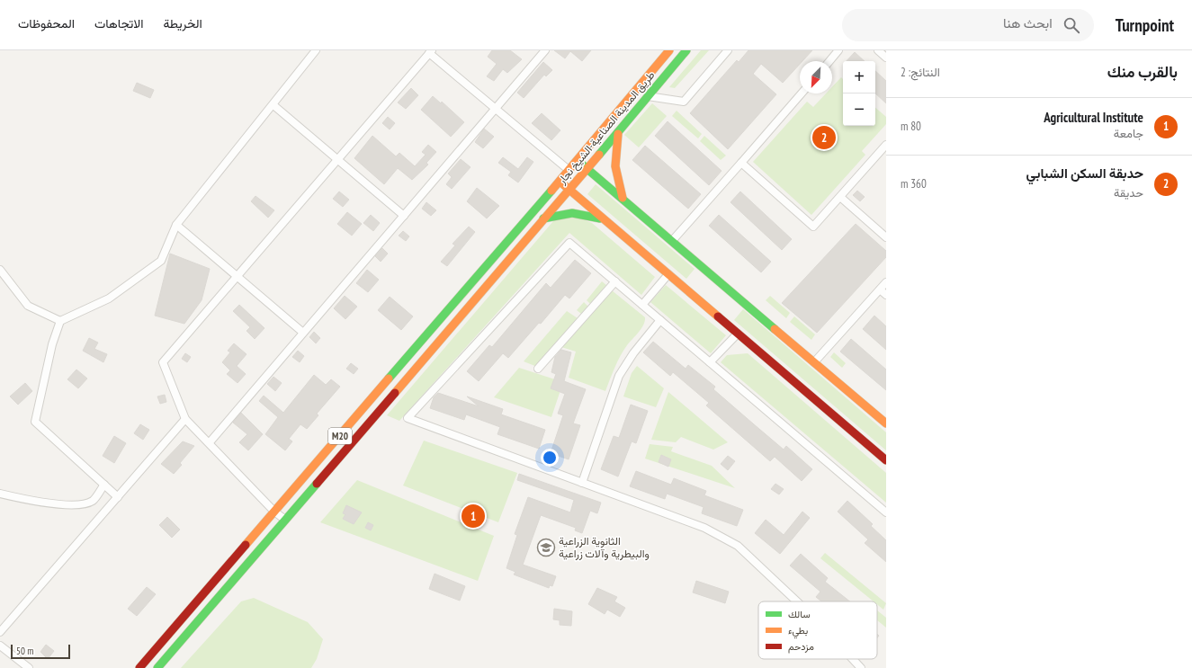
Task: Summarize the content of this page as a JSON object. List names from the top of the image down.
{
  "streets": {
    "main road": ["طريق المدينة الصناعية-الشيخ نجار", "M20"]
  },
  "crossings": [
    ["طريق المدينة الصناعية-الشيخ نجار", "M20"]
  ],
  "places": {
    "school or university": ["الثانوية الزراعية والبيطرية وآلات زراعية"]
  },
  "legend": ["سالك", "بطيء", "مزدحم"],
  "scale_bar": "50 m",
  "north": "bottom left",
  "page": {
    "header": "Turnpoint",
    "search": "ابحث هنا",
    "nav": ["الخريطة", "الاتجاهات", "المحفوظات"],
    "heading": ["بالقرب منك", "النتائج: 2"],
    "map_buttons": ["+", "−"],
    "list": [
      {
        "mark": "1",
        "name": "Agricultural Institute",
        "note": "جامعة",
        "value": "80 m"
      },
      {
        "mark": "2",
        "name": "حدبقة السكن الشبابي",
        "note": "حديقة",
        "value": "360 m"
      }
    ],
    "pins": ["2", "1"],
    "scale": "50 m"
  }
}
